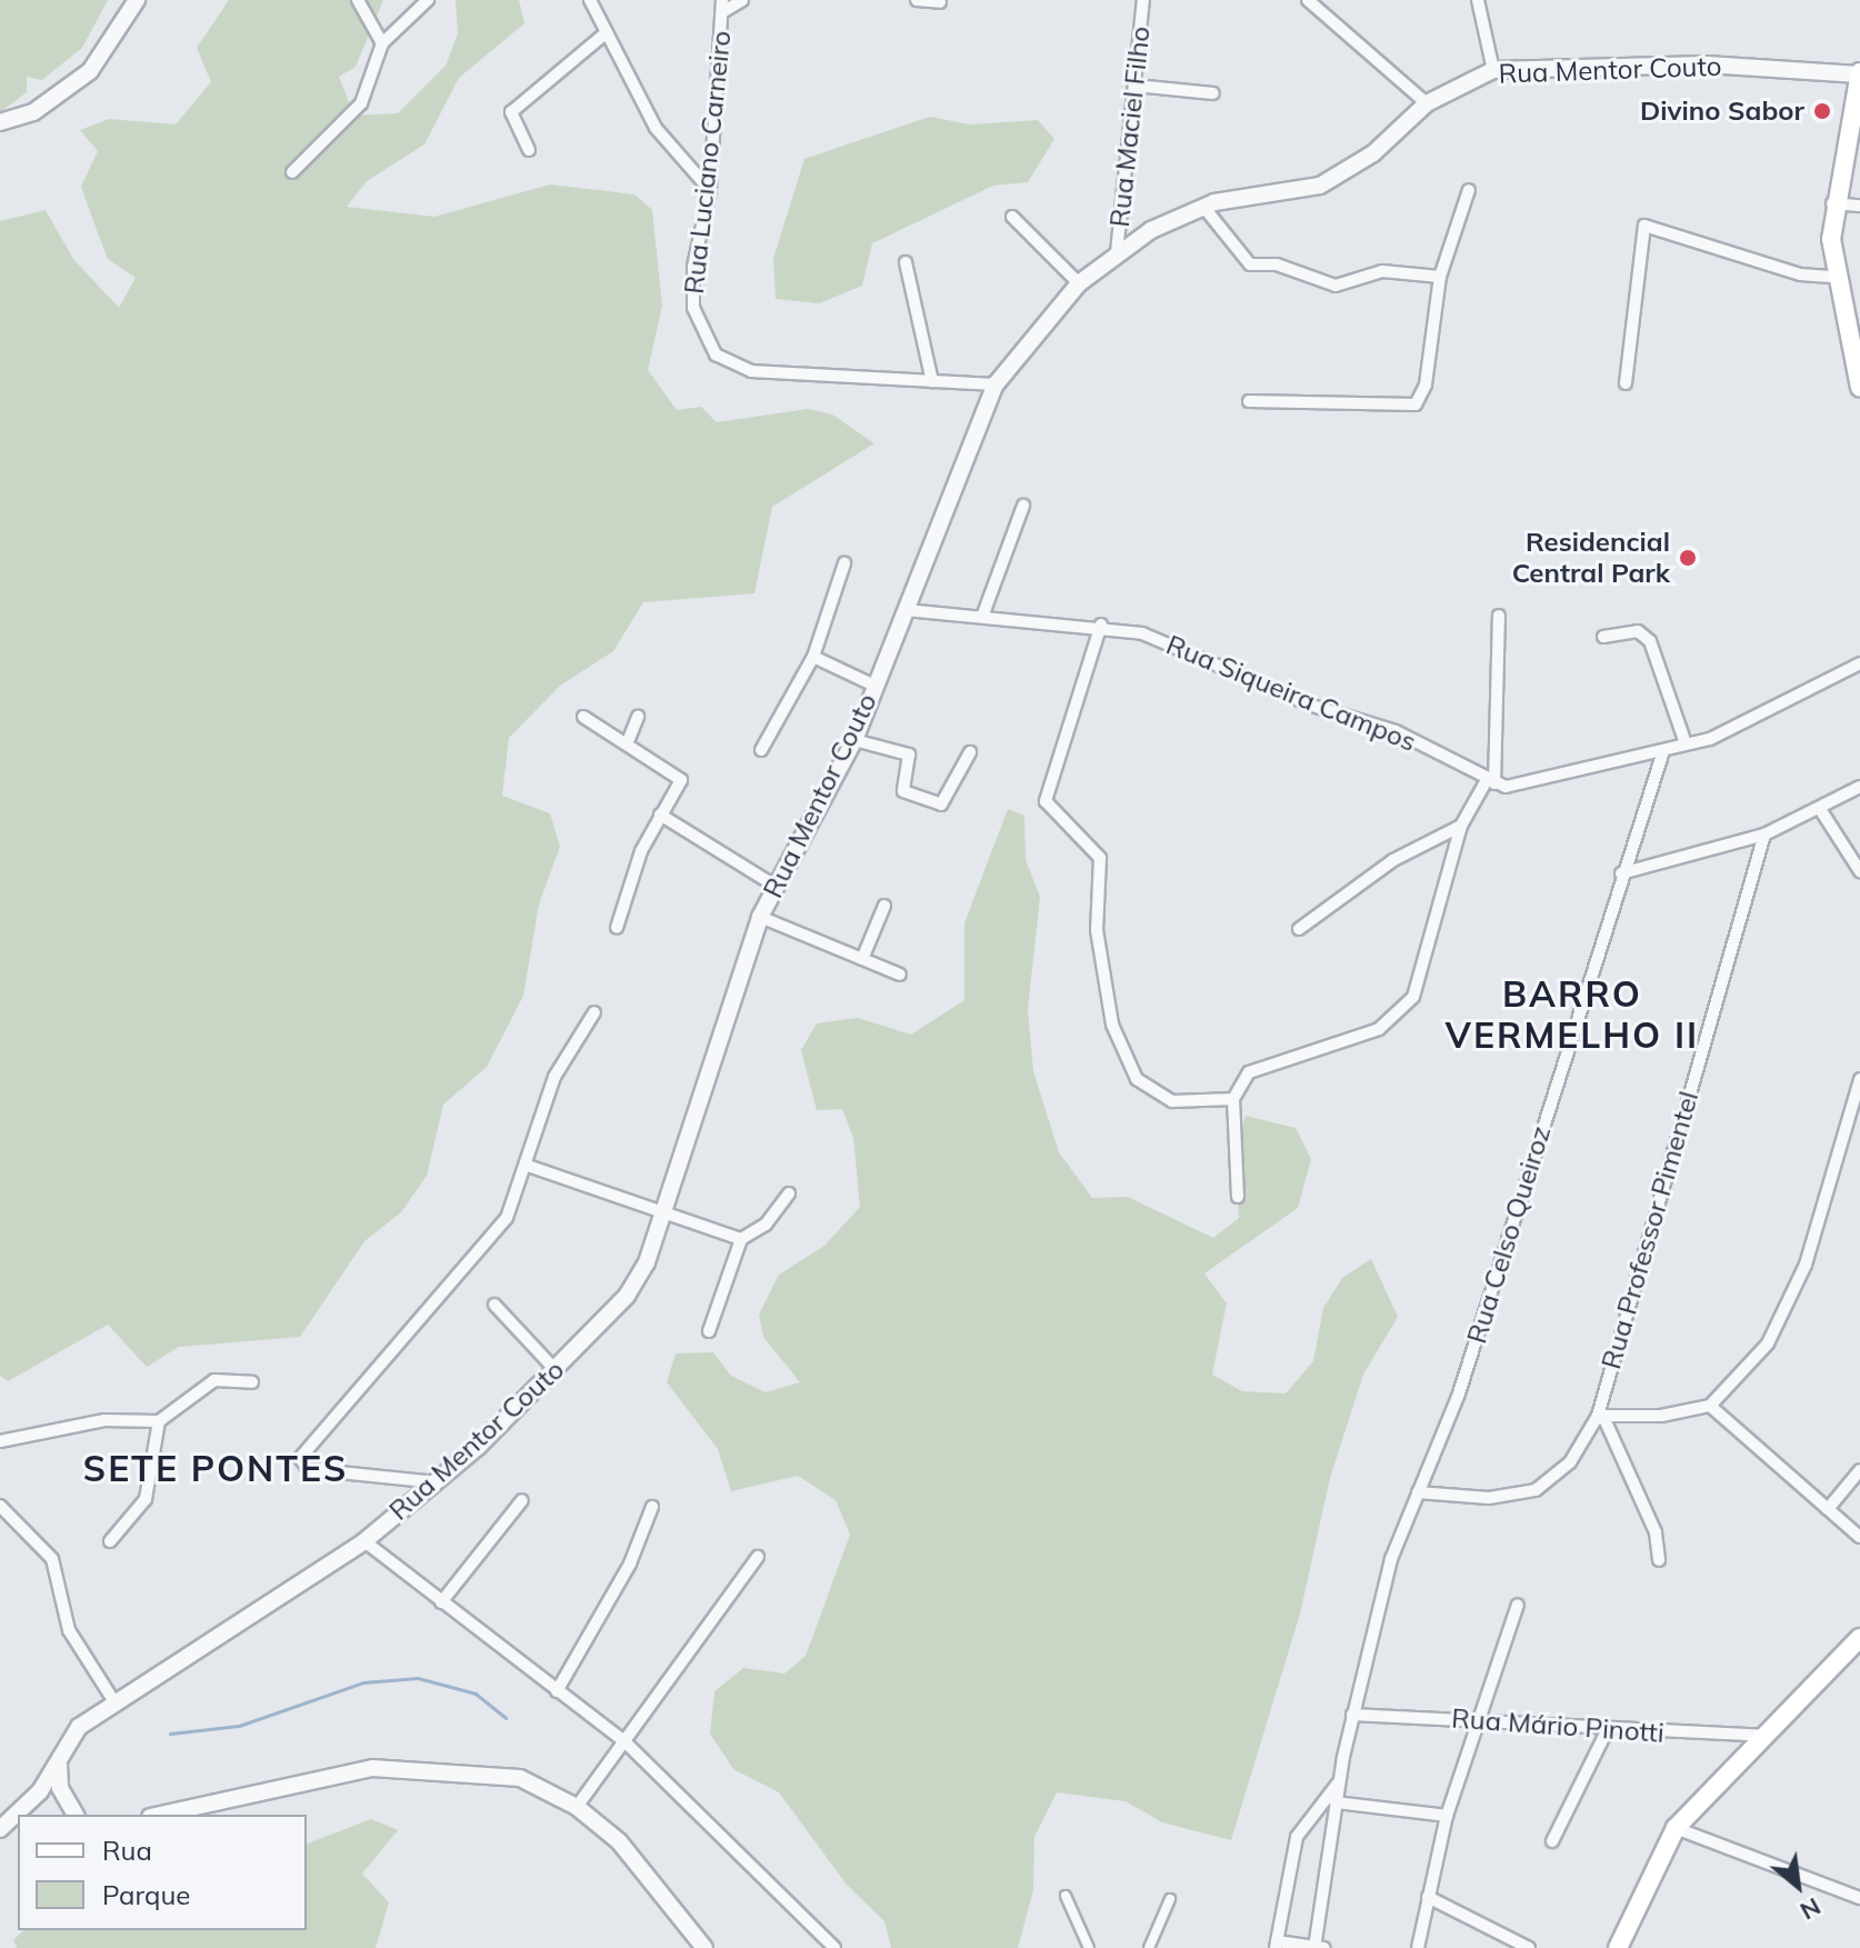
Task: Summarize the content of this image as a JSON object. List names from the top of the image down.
{
  "streets": {
    "street": [
      "Rua Mentor Couto",
      "Rua Maciel Filho",
      "Rua Luciano Carneiro",
      "Rua Siqueira Campos",
      "Rua Professor Pimentel",
      "Rua Celso Queiroz",
      "Rua Mário Pinotti"
    ]
  },
  "crossings": [
    ["Rua Mentor Couto", "Rua Maciel Filho"],
    ["Rua Mentor Couto", "Rua Luciano Carneiro"],
    ["Rua Mentor Couto", "Rua Siqueira Campos"],
    ["Rua Professor Pimentel", "Rua Celso Queiroz"],
    ["Rua Celso Queiroz", "Rua Mário Pinotti"]
  ],
  "districts": ["BARRO VERMELHO II", "SETE PONTES"],
  "places": ["Divino Sabor", "Residencial Central Park"],
  "legend": ["Rua", "Parque"],
  "north": "bottom right"
}
